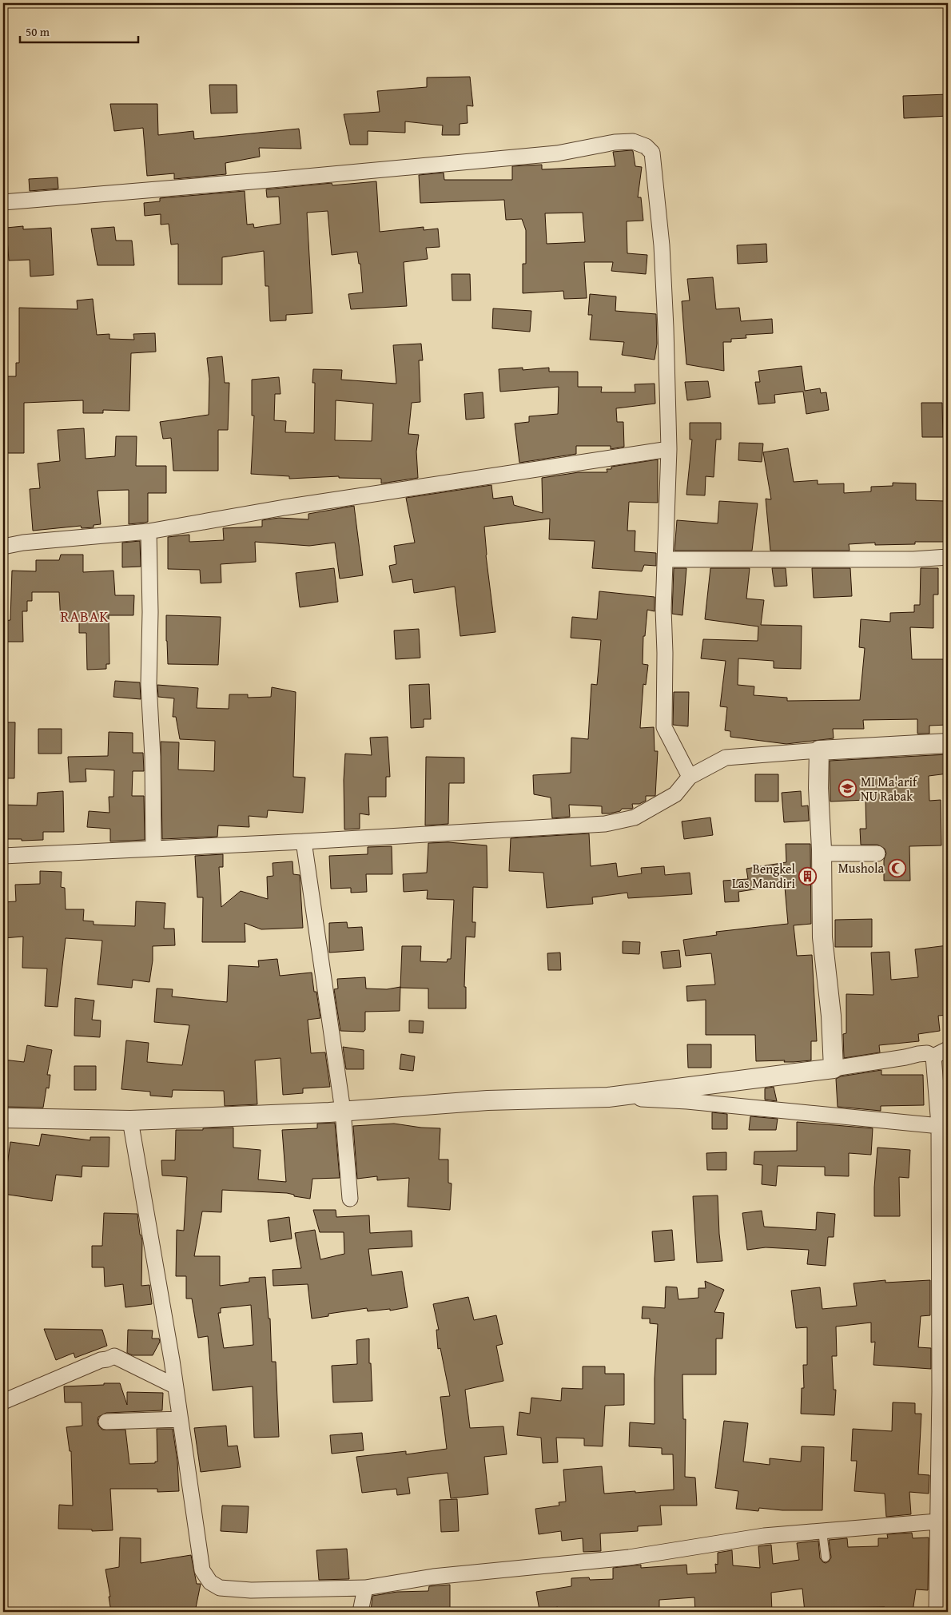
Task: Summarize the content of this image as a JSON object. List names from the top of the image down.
{
  "districts": ["RABAK"],
  "places": {
    "school or university": ["MI Ma'arif NU Rabak"],
    "mosque": ["Mushola"],
    "building": ["Bengkel Las Mandiri"]
  },
  "scale_bar": "50 m"
}
